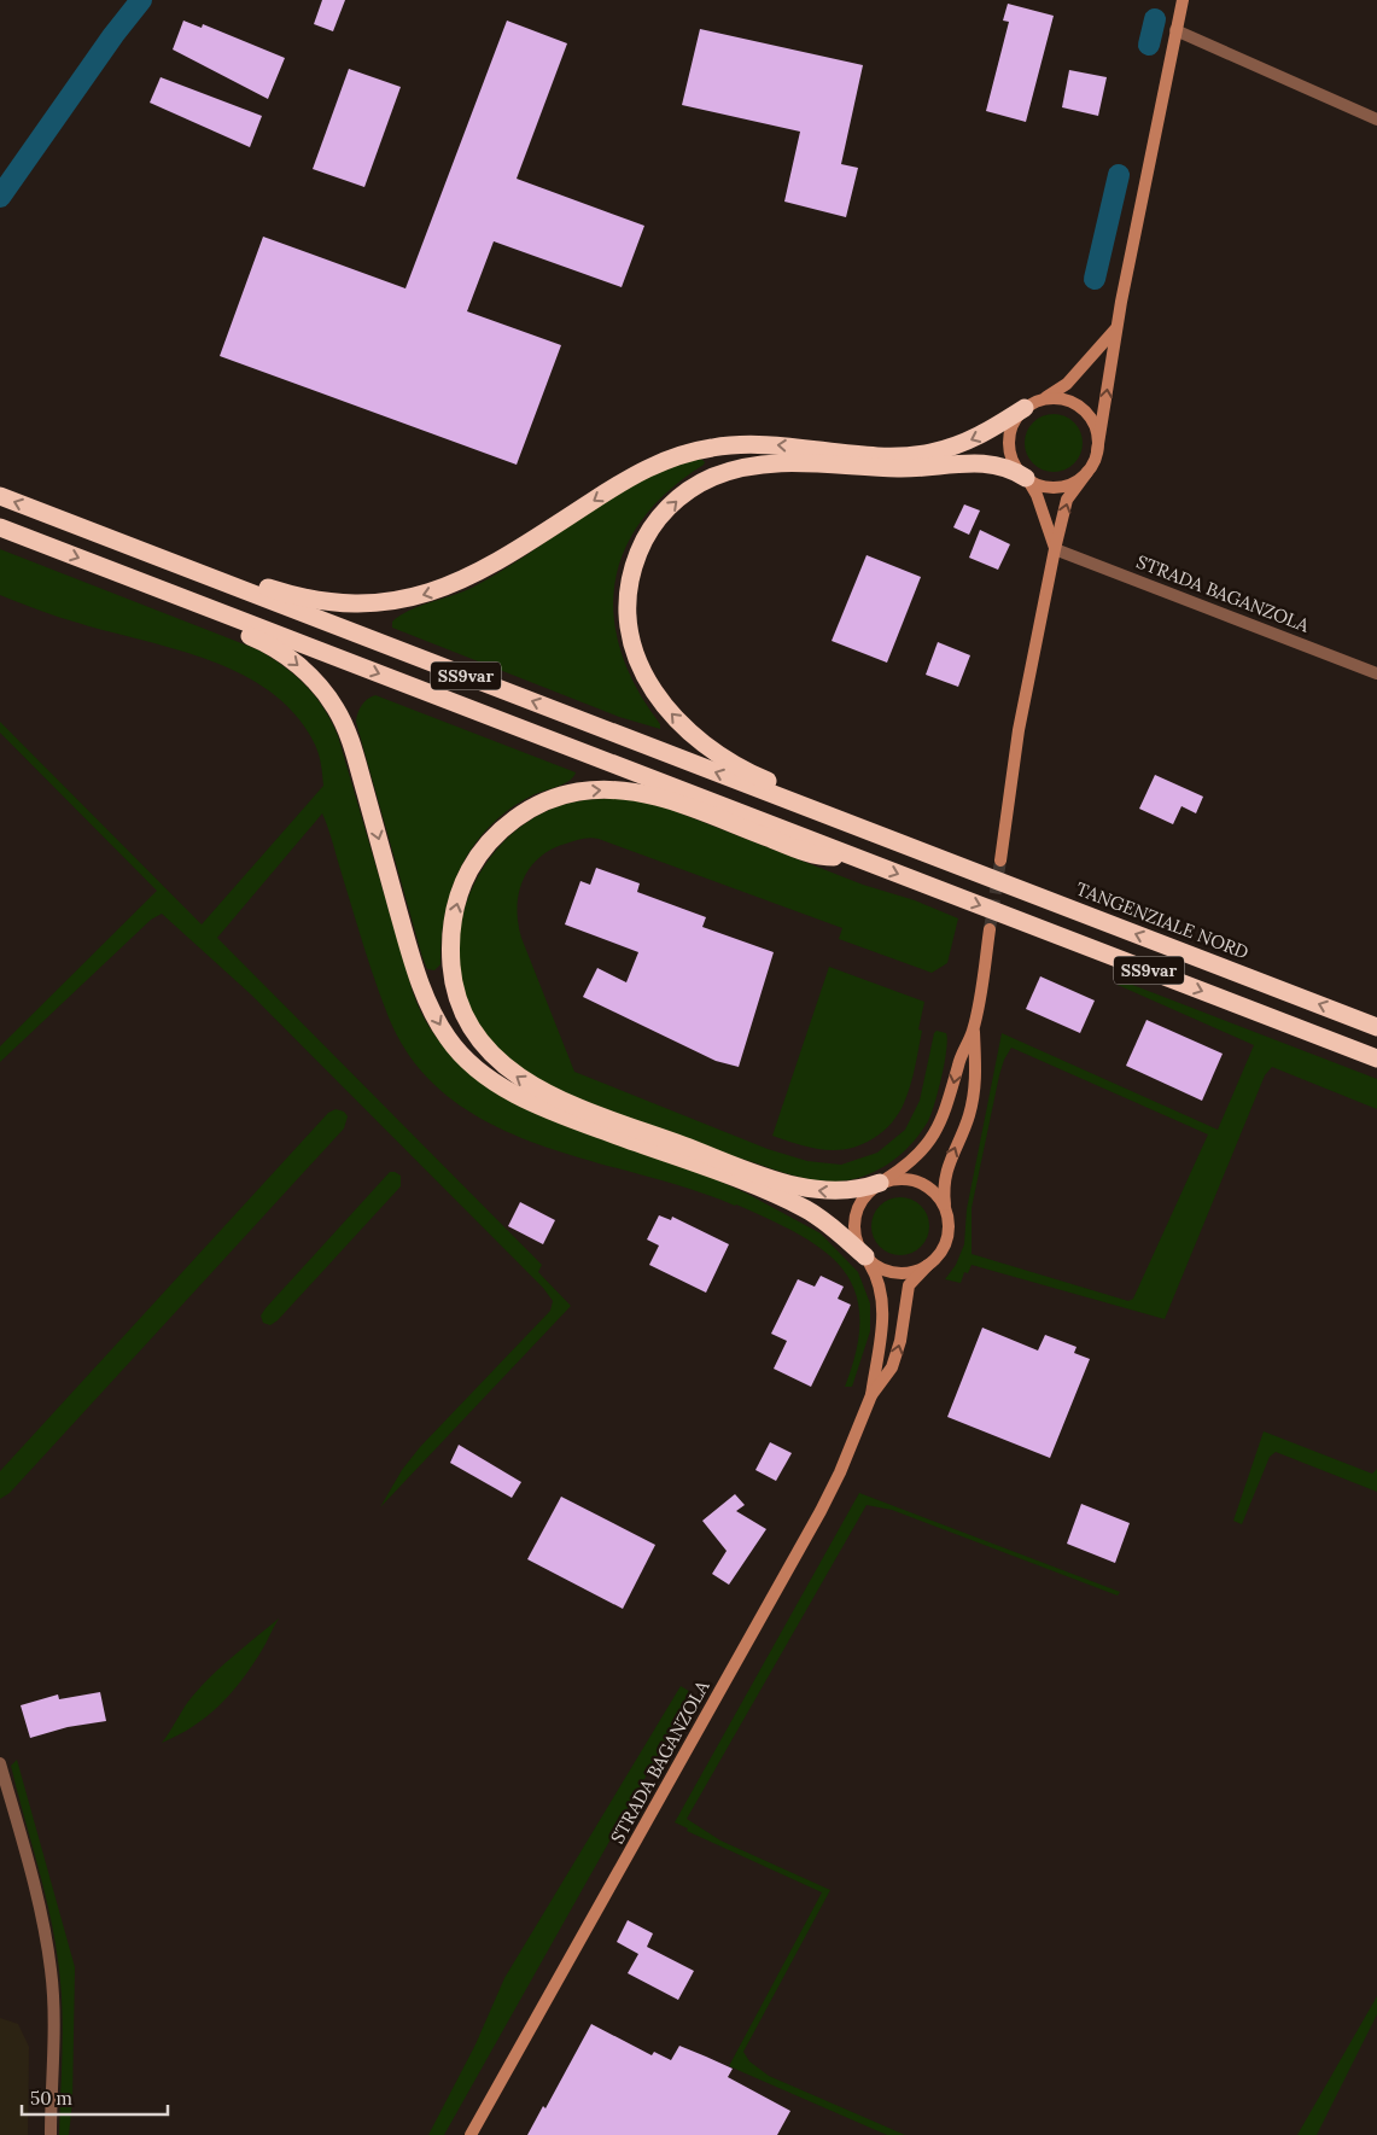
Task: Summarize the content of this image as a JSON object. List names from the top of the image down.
{
  "streets": {
    "highway": ["SS9var", "TANGENZIALE NORD"],
    "main road": ["STRADA BAGANZOLA"]
  },
  "crossings": [
    ["SS9var", "TANGENZIALE NORD"]
  ],
  "scale_bar": "50 m"
}
